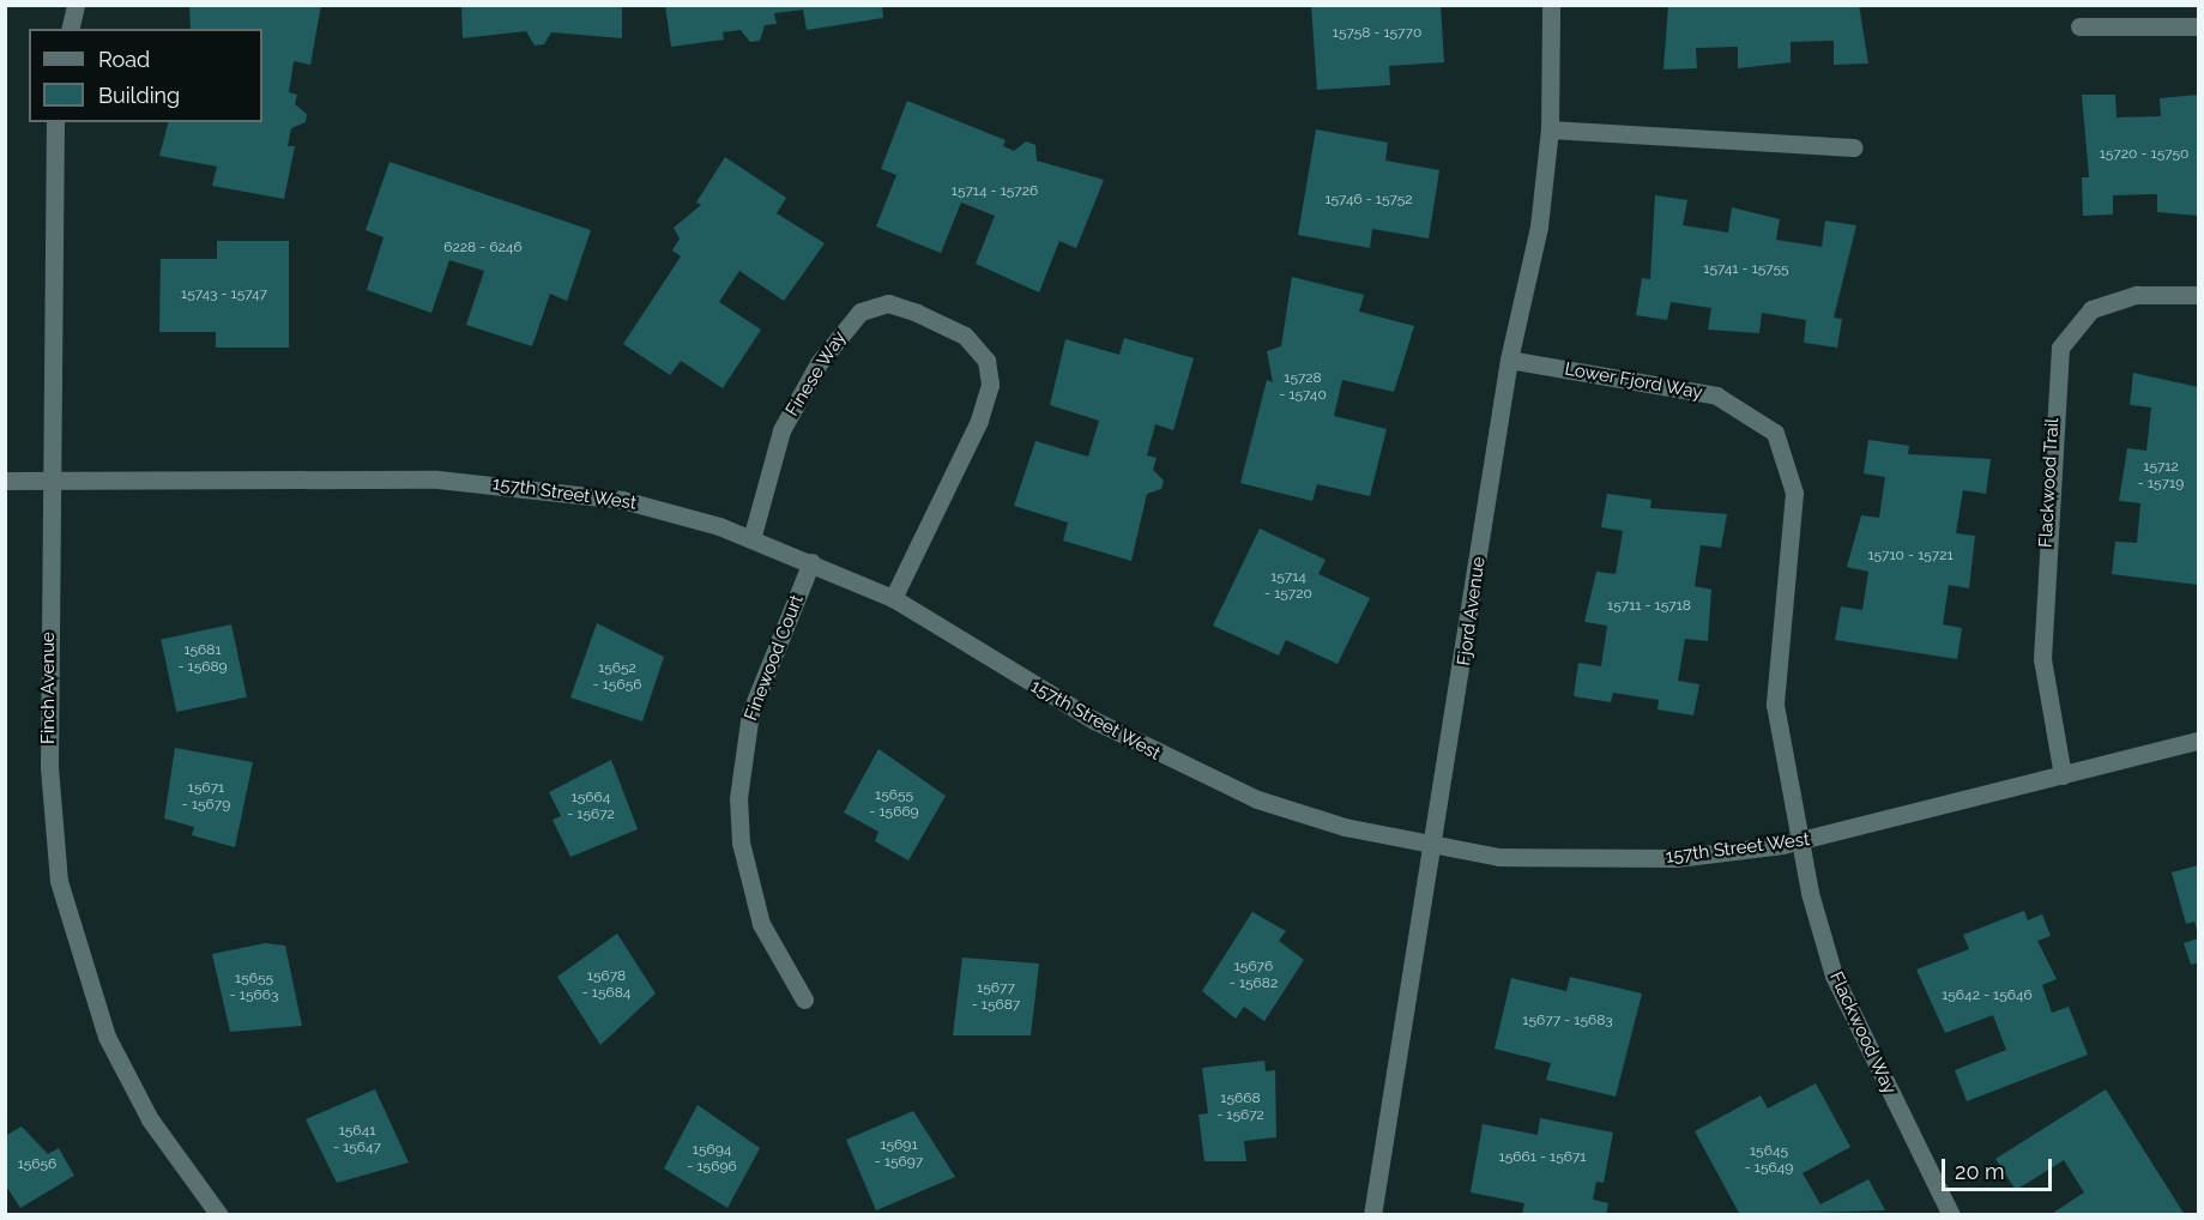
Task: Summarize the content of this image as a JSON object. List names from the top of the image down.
{
  "streets": {
    "street": [
      "Finese Way",
      "Lower Fjord Way",
      "Flackwood Trail",
      "157th Street West",
      "Fjord Avenue",
      "Finewood Court",
      "Finch Avenue",
      "Flackwood Way"
    ]
  },
  "crossings": [
    ["Finese Way", "157th Street West"],
    ["Lower Fjord Way", "157th Street West"],
    ["Lower Fjord Way", "Fjord Avenue"],
    ["Lower Fjord Way", "Flackwood Way"],
    ["Flackwood Trail", "157th Street West"],
    ["157th Street West", "Fjord Avenue"],
    ["157th Street West", "Finewood Court"],
    ["157th Street West", "Finch Avenue"],
    ["157th Street West", "Flackwood Way"]
  ],
  "house_numbers": [
    "15758 - 15770",
    "15720 - 15750",
    "15714 - 15726",
    "15746 - 15752",
    "6228 - 6246",
    "15741 - 15755",
    "15743 - 15747",
    "15728 - 15740",
    "15712 - 15719",
    "15710 - 15721",
    "15714 - 15720",
    "15711 - 15718",
    "15681 - 15689",
    "15652 - 15656",
    "15671 - 15679",
    "15655 - 15669",
    "15664 - 15672",
    "15676 - 15682",
    "15678 - 15684",
    "15655 - 15663",
    "15677 - 15687",
    "15642 - 15646",
    "15677 - 15683",
    "15668 - 15672",
    "15641 - 15647",
    "15691 - 15697",
    "15694 - 15696",
    "15645 - 15649",
    "15661 - 15671",
    "15656"
  ],
  "legend": ["Road", "Building"],
  "scale_bar": "20 m"
}
